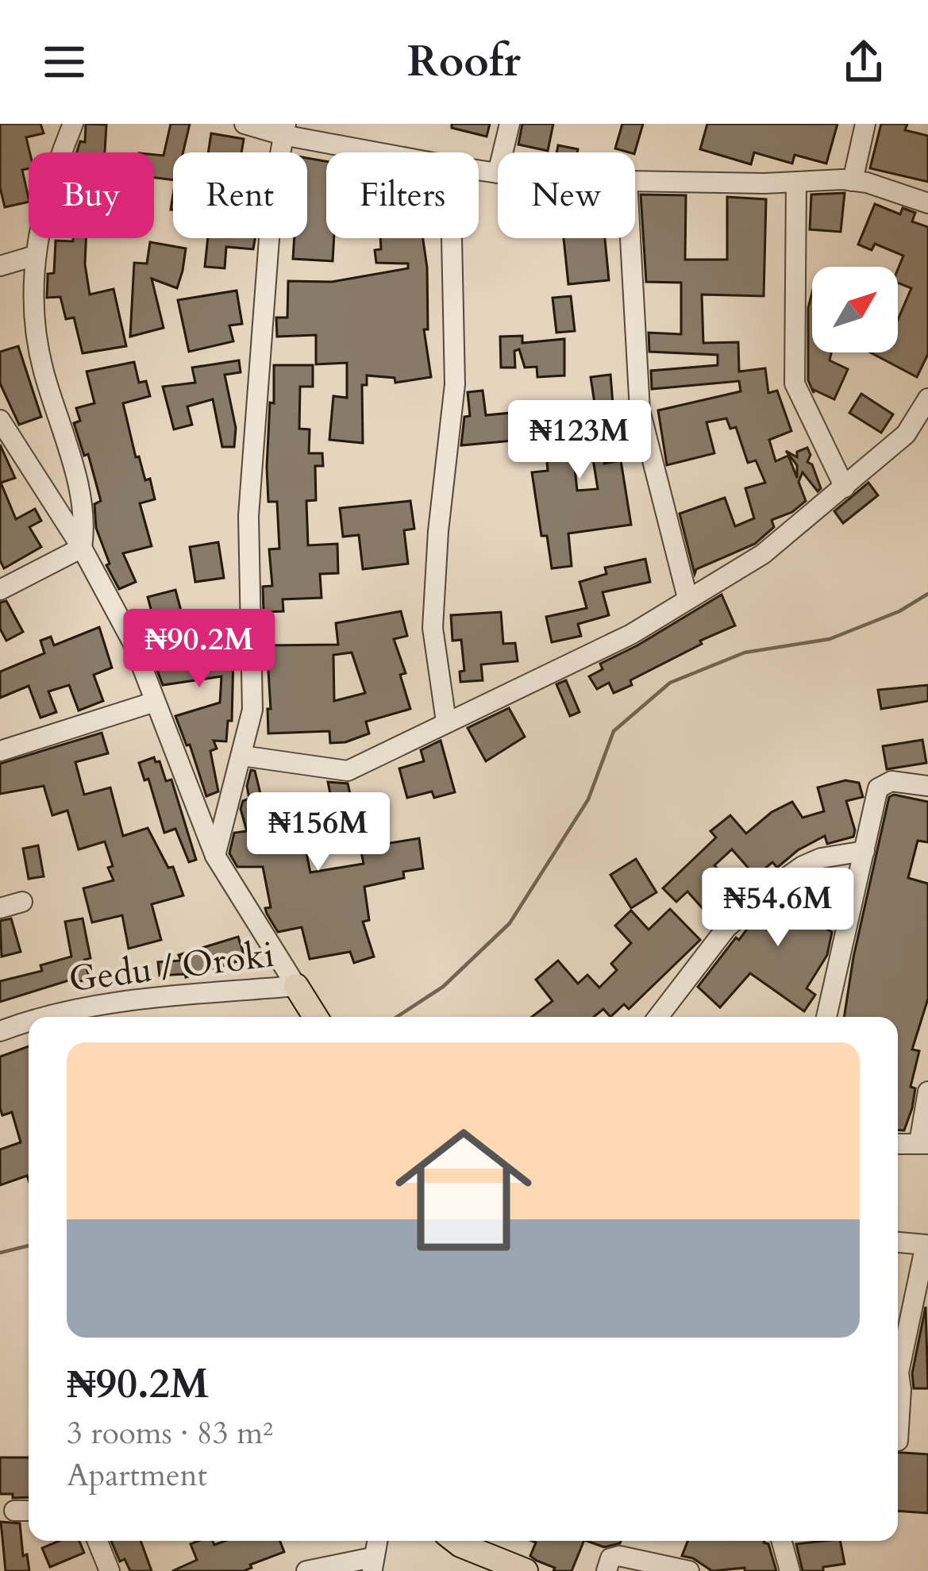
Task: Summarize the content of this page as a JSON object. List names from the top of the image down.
{
  "streets": {
    "street": ["Gedu / Oroki"]
  },
  "north": "top right",
  "page": {
    "header": "Roofr",
    "chip": [
      "Buy",
      "Rent",
      "Filters",
      "New"
    ],
    "price": [
      "₦123M",
      "₦90.2M",
      "₦156M",
      "₦54.6M"
    ],
    "list": [
      {
        "name": "₦90.2M",
        "note": "3 rooms · 83 m² · Apartment"
      }
    ]
  }
}
